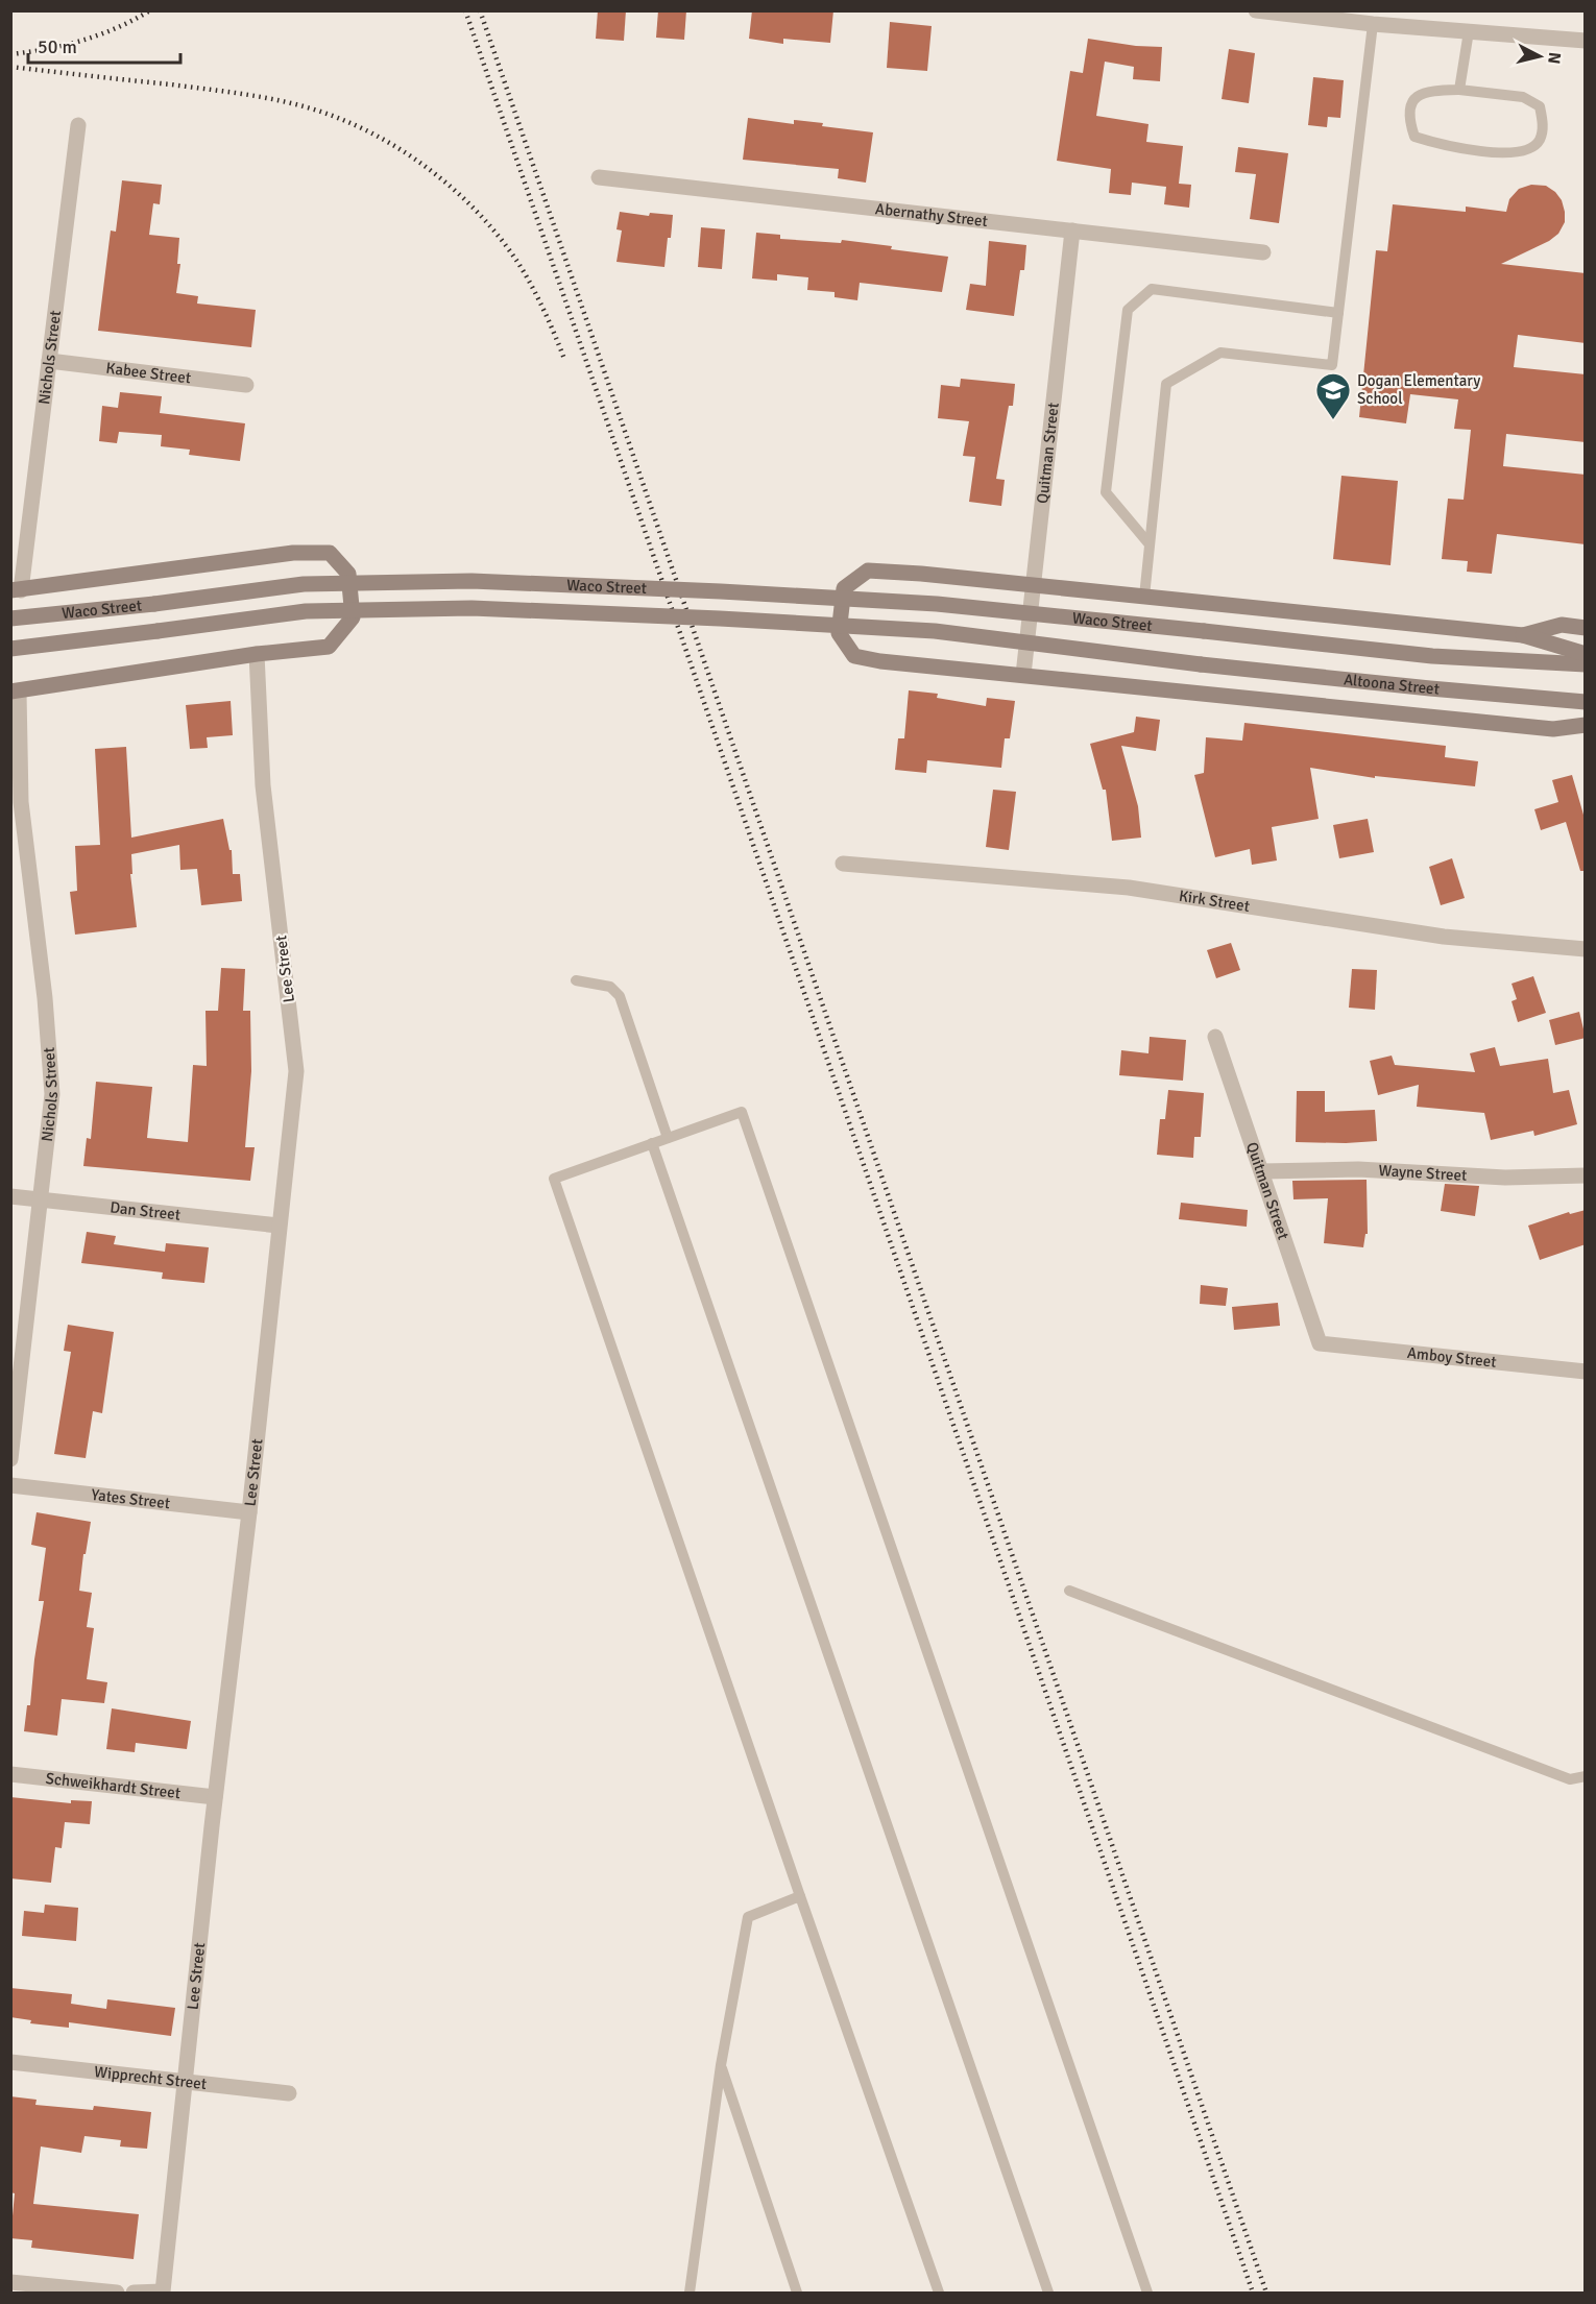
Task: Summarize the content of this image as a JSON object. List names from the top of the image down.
{
  "streets": {
    "main road": ["Waco Street", "Altoona Street"],
    "street": [
      "Abernathy Street",
      "Nichols Street",
      "Kabee Street",
      "Quitman Street",
      "Kirk Street",
      "Lee Street",
      "Wayne Street",
      "Dan Street",
      "Amboy Street",
      "Yates Street",
      "Schweikhardt Street",
      "Wipprecht Street"
    ]
  },
  "crossings": [
    ["Abernathy Street", "Quitman Street"],
    ["Nichols Street", "Kabee Street"],
    ["Nichols Street", "Dan Street"],
    ["Quitman Street", "Wayne Street"],
    ["Quitman Street", "Amboy Street"],
    ["Waco Street", "Altoona Street"],
    ["Lee Street", "Dan Street"],
    ["Lee Street", "Yates Street"],
    ["Lee Street", "Schweikhardt Street"],
    ["Lee Street", "Wipprecht Street"]
  ],
  "places": {
    "school or university": ["Dogan Elementary School"]
  },
  "scale_bar": "50 m",
  "north": "right"
}
